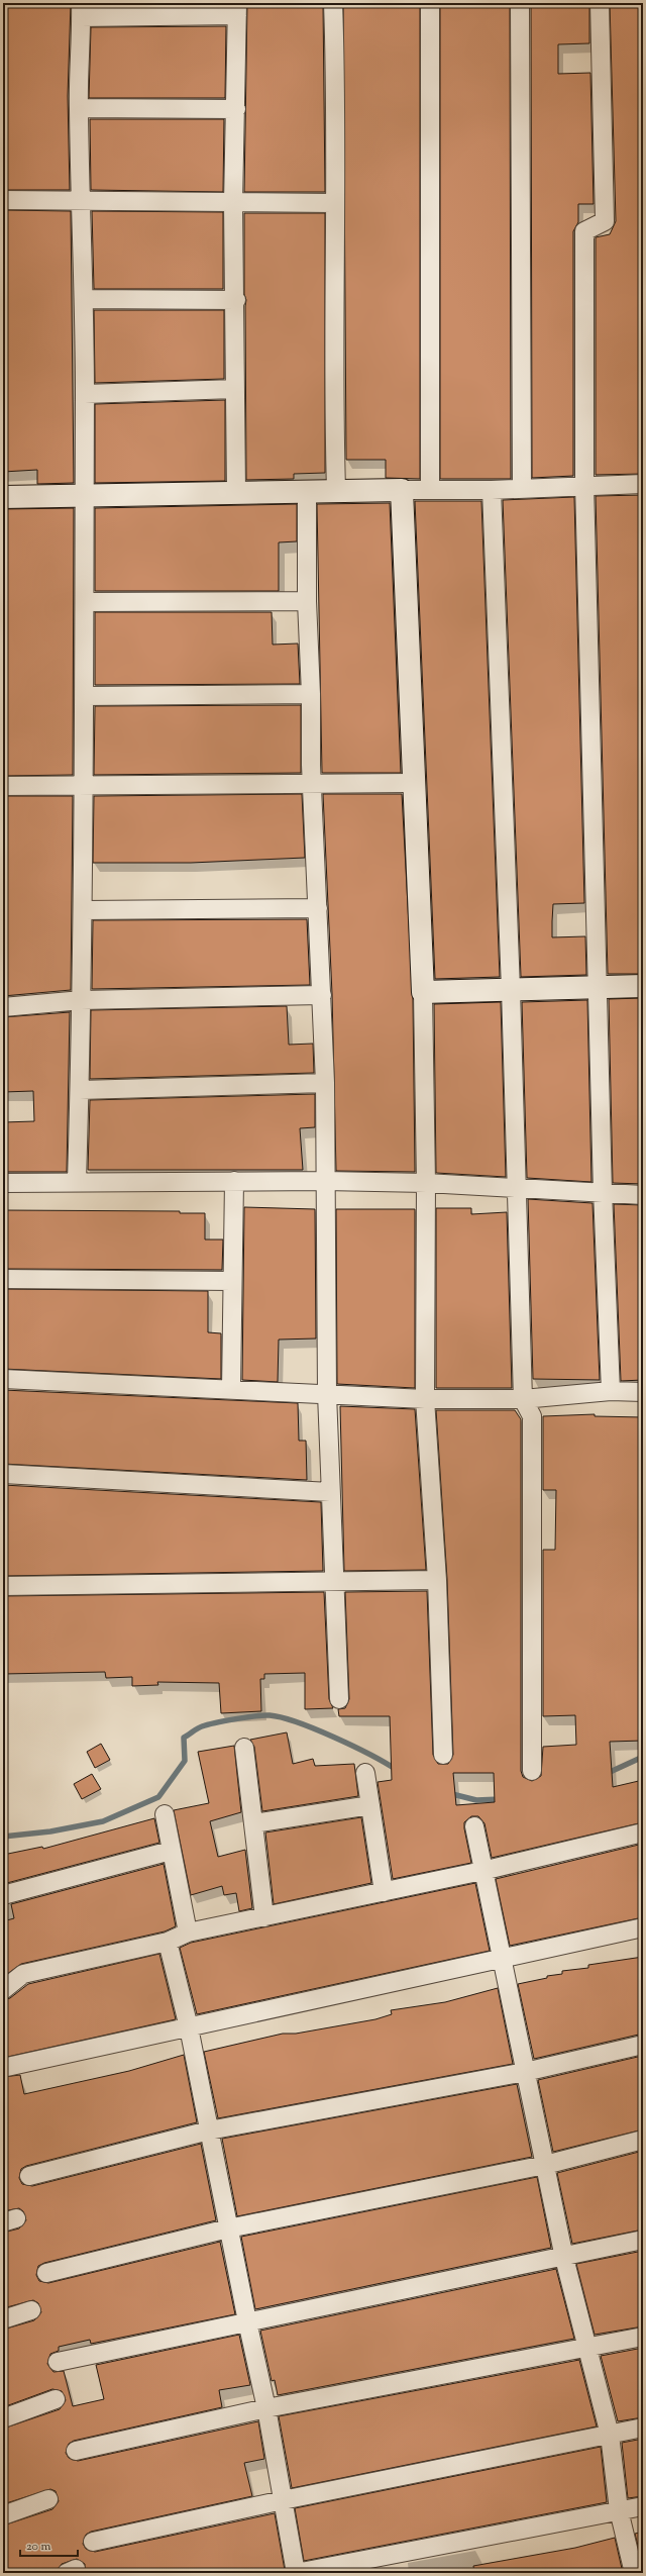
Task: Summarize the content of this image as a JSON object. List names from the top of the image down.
{
  "scale_bar": "20 m"
}
